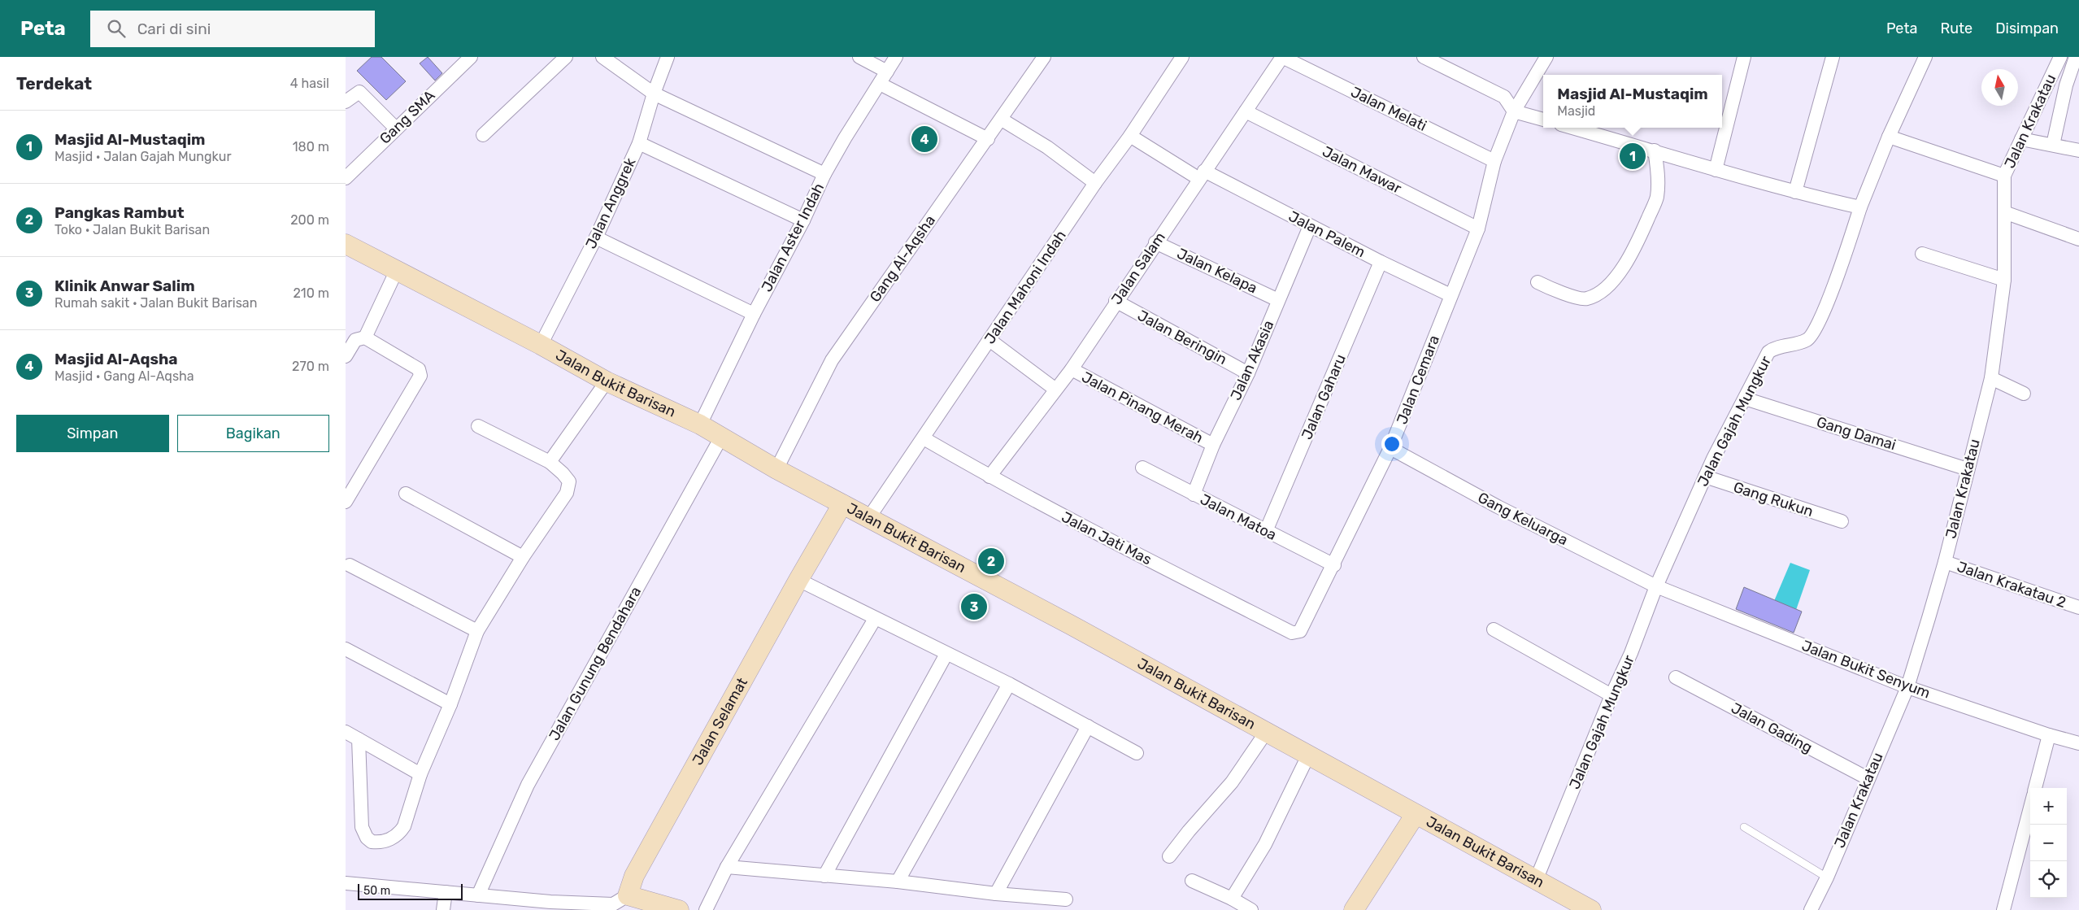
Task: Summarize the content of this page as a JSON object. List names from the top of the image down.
{
  "streets": {
    "main road": ["Jalan Bukit Barisan", "Jalan Selamat"],
    "street": [
      "Jalan Melati",
      "Gang SMA",
      "Jalan Krakatau",
      "Jalan Mawar",
      "Jalan Anggrek",
      "Jalan Palem",
      "Jalan Aster Indah",
      "Gang Al-Aqsha",
      "Jalan Salam",
      "Jalan Kelapa",
      "Jalan Mahoni Indah",
      "Jalan Beringin",
      "Jalan Akasia",
      "Jalan Cemara",
      "Jalan Gaharu",
      "Jalan Pinang Merah",
      "Jalan Gajah Mungkur",
      "Gang Damai",
      "Gang Rukun",
      "Jalan Matoa",
      "Gang Keluarga",
      "Jalan Jati Mas",
      "Jalan Krakatau 2",
      "Jalan Gunung Bendahara",
      "Jalan Bukit Senyum",
      "Jalan Gading"
    ]
  },
  "crossings": [
    ["Jalan Melati", "Jalan Salam"],
    ["Jalan Melati", "Jalan Cemara"],
    ["Jalan Krakatau", "Gang Damai"],
    ["Jalan Krakatau", "Jalan Krakatau 2"],
    ["Jalan Krakatau", "Jalan Bukit Senyum"],
    ["Jalan Krakatau", "Jalan Gading"],
    ["Jalan Mawar", "Jalan Salam"],
    ["Jalan Mawar", "Jalan Cemara"],
    ["Jalan Anggrek", "Jalan Bukit Barisan"],
    ["Jalan Palem", "Jalan Salam"],
    ["Jalan Palem", "Jalan Mahoni Indah"],
    ["Jalan Palem", "Jalan Akasia"],
    ["Jalan Palem", "Jalan Cemara"],
    ["Jalan Palem", "Jalan Gaharu"],
    ["Jalan Aster Indah", "Jalan Bukit Barisan"],
    ["Gang Al-Aqsha", "Jalan Bukit Barisan"],
    ["Jalan Salam", "Jalan Kelapa"],
    ["Jalan Salam", "Jalan Beringin"],
    ["Jalan Salam", "Jalan Pinang Merah"],
    ["Jalan Salam", "Jalan Jati Mas"],
    ["Jalan Kelapa", "Jalan Akasia"],
    ["Jalan Mahoni Indah", "Jalan Bukit Barisan"],
    ["Jalan Mahoni Indah", "Jalan Jati Mas"],
    ["Jalan Beringin", "Jalan Akasia"],
    ["Jalan Akasia", "Jalan Pinang Merah"],
    ["Jalan Akasia", "Jalan Matoa"],
    ["Jalan Cemara", "Jalan Matoa"],
    ["Jalan Cemara", "Gang Keluarga"],
    ["Jalan Cemara", "Jalan Jati Mas"],
    ["Jalan Bukit Barisan", "Jalan Gajah Mungkur"],
    ["Jalan Bukit Barisan", "Jalan Gunung Bendahara"],
    ["Jalan Bukit Barisan", "Jalan Selamat"],
    ["Jalan Gaharu", "Jalan Matoa"],
    ["Jalan Gajah Mungkur", "Gang Damai"],
    ["Jalan Gajah Mungkur", "Gang Rukun"],
    ["Jalan Gajah Mungkur", "Gang Keluarga"],
    ["Jalan Gajah Mungkur", "Jalan Bukit Senyum"],
    ["Gang Keluarga", "Jalan Bukit Senyum"]
  ],
  "scale_bar": "50 m",
  "north": "top",
  "page": {
    "header": "Peta",
    "search": "Cari di sini",
    "nav": ["Peta", "Rute", "Disimpan"],
    "heading": ["Terdekat", "4 hasil"],
    "popup": ["Masjid Al-Mustaqim", "Masjid"],
    "list": [
      {
        "mark": "1",
        "name": "Masjid Al-Mustaqim",
        "note": "Masjid · Jalan Gajah Mungkur",
        "value": "180 m"
      },
      {
        "mark": "2",
        "name": "Pangkas Rambut",
        "note": "Toko · Jalan Bukit Barisan",
        "value": "200 m"
      },
      {
        "mark": "3",
        "name": "Klinik Anwar Salim",
        "note": "Rumah sakit · Jalan Bukit Barisan",
        "value": "210 m"
      },
      {
        "mark": "4",
        "name": "Masjid Al-Aqsha",
        "note": "Masjid · Gang Al-Aqsha",
        "value": "270 m"
      }
    ],
    "pins": [
      "4",
      "1",
      "2",
      "3"
    ],
    "buttons": ["Simpan", "Bagikan"],
    "map_buttons": ["+", "−"],
    "scale": "50 m"
  }
}
